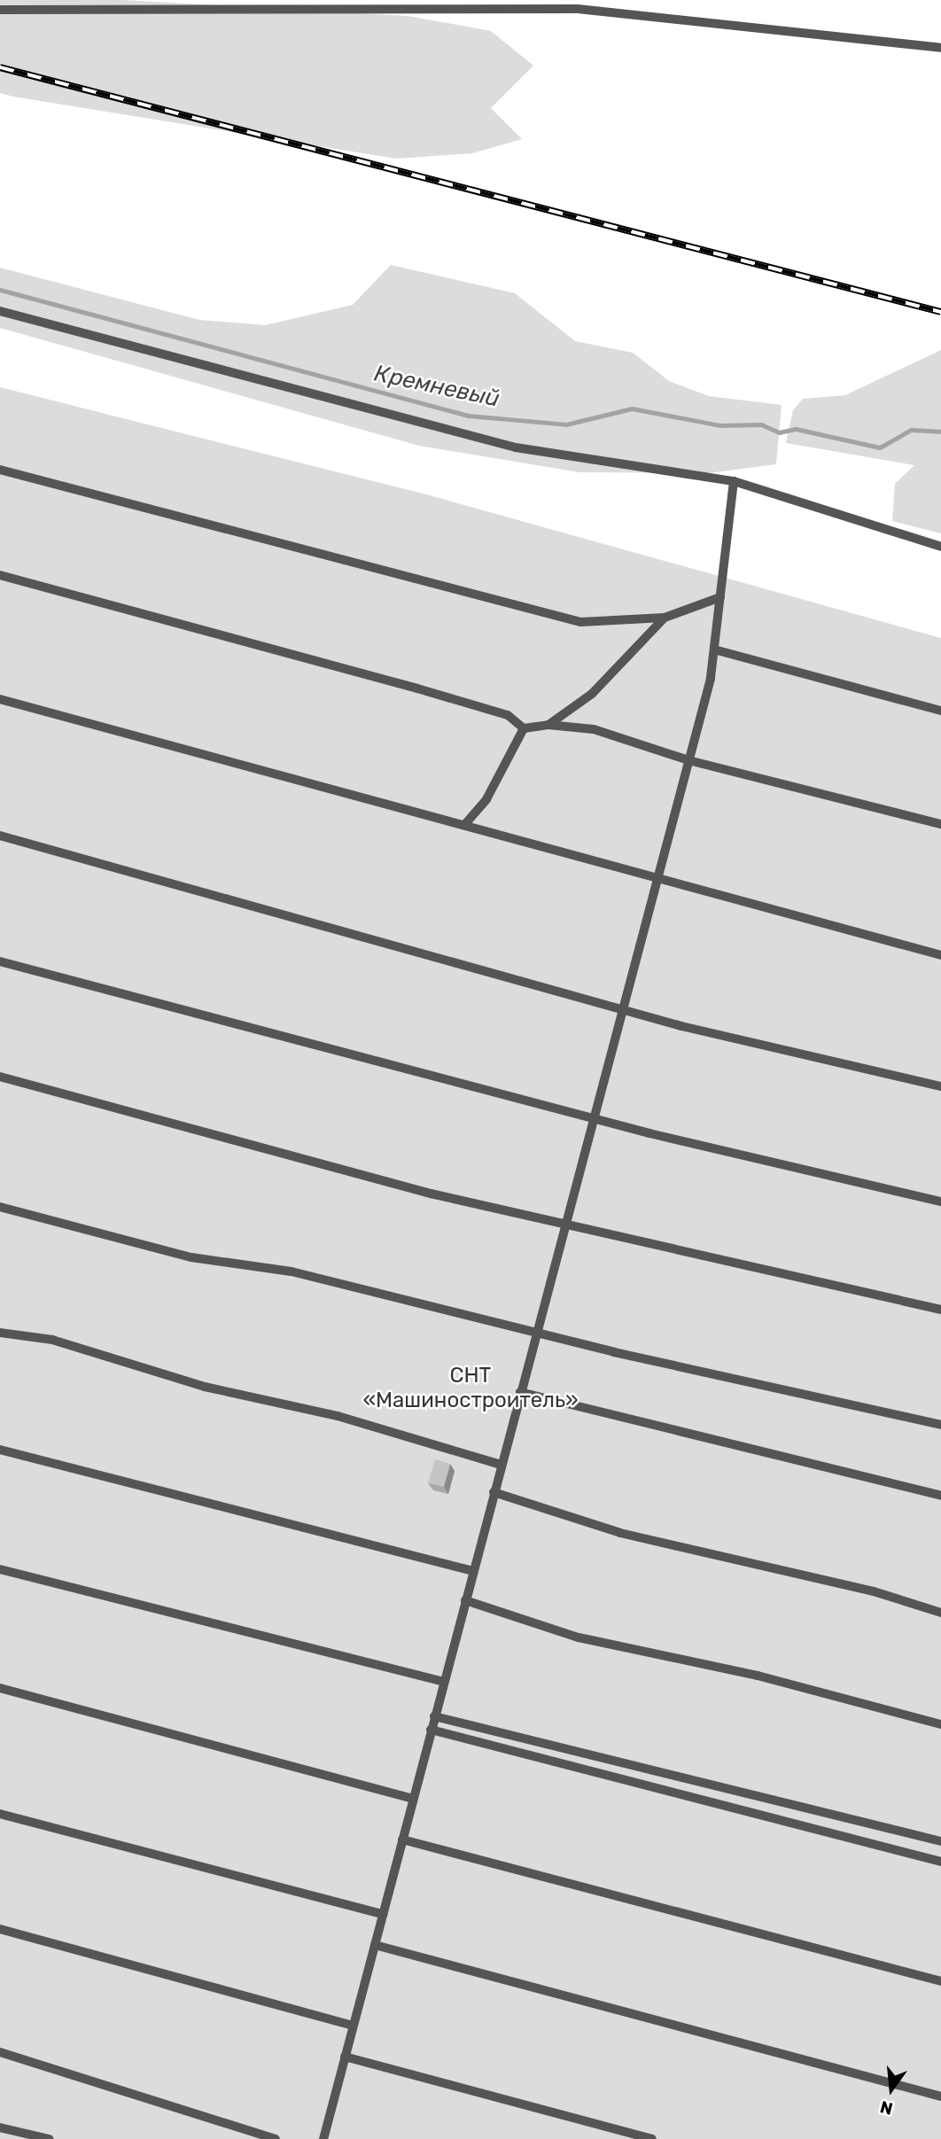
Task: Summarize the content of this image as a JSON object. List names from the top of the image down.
{
  "water": ["Кремневый"],
  "parks": ["СНТ «Машиностроитель»"],
  "north": "bottom"
}
